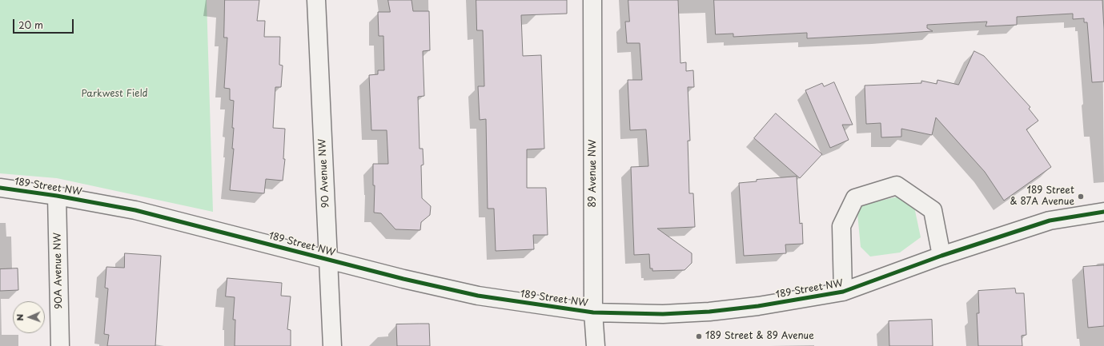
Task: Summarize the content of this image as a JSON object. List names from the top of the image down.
{
  "streets": {
    "street": [
      "90 Avenue NW",
      "89 Avenue NW",
      "189 Street NW",
      "90A Avenue NW"
    ]
  },
  "crossings": [
    ["90 Avenue NW", "189 Street NW"],
    ["89 Avenue NW", "189 Street NW"],
    ["189 Street NW", "90A Avenue NW"]
  ],
  "parks": ["Parkwest Field"],
  "places": ["189 Street & 87A Avenue", "189 Street & 89 Avenue"],
  "scale_bar": "20 m",
  "north": "left"
}
